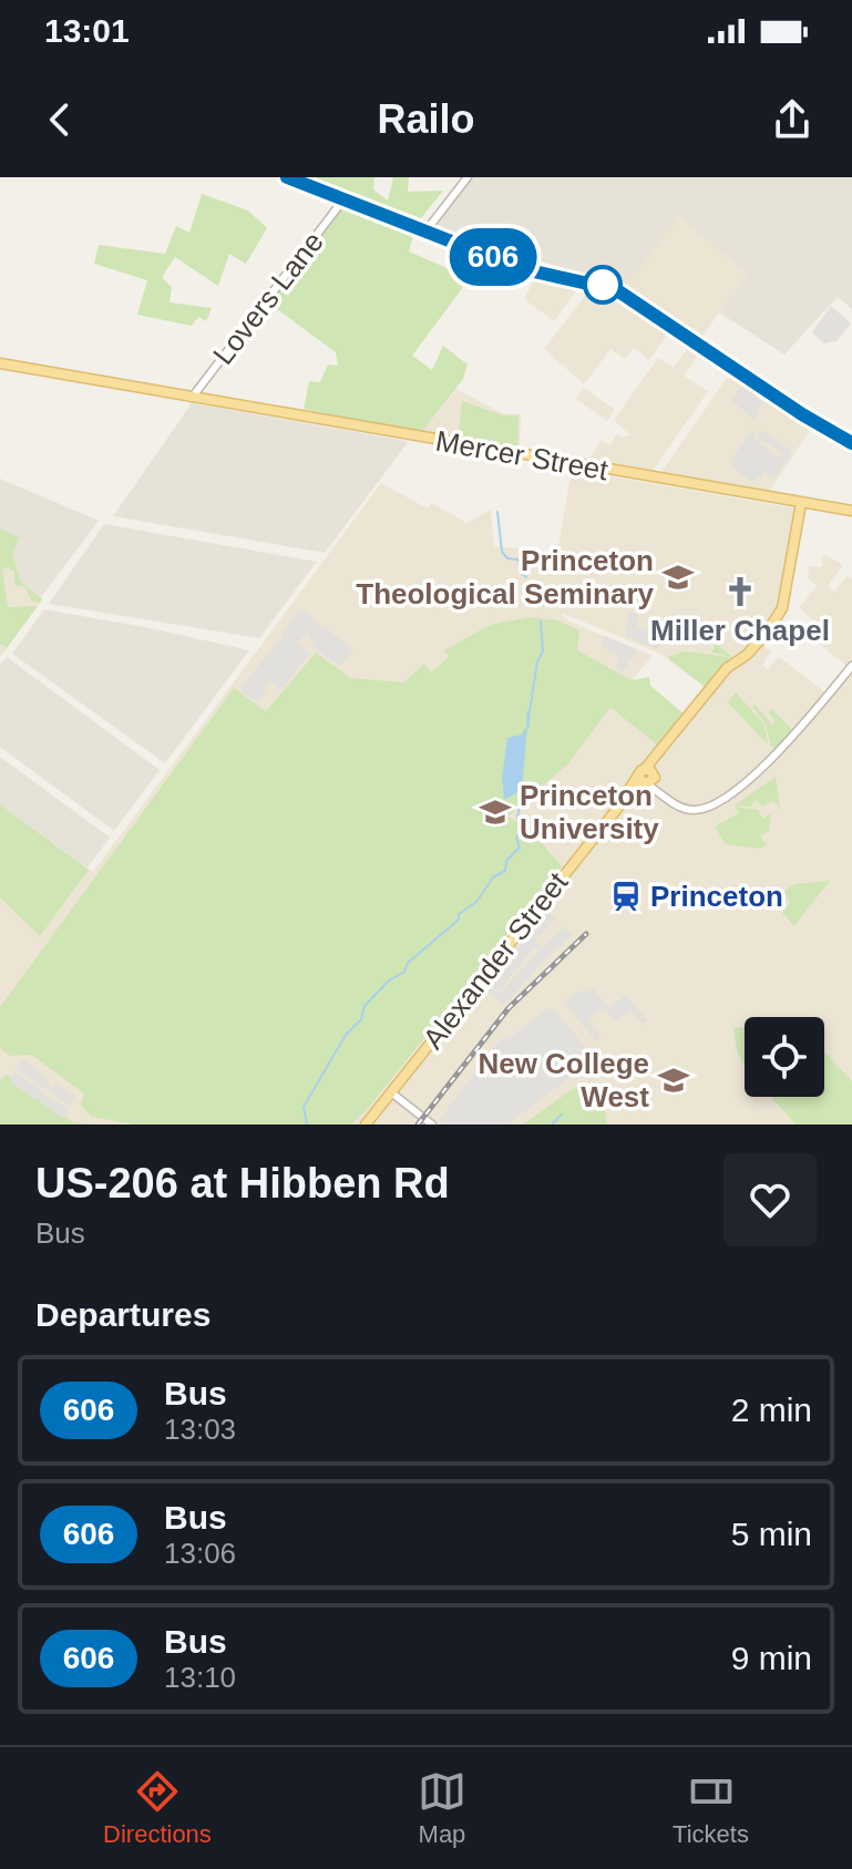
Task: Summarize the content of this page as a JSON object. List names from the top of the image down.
{
  "streets": {
    "main road": ["Mercer Street", "Alexander Street"],
    "street": ["Lovers Lane"]
  },
  "crossings": [
    ["Lovers Lane", "Mercer Street"],
    ["Mercer Street", "Alexander Street"]
  ],
  "places": {
    "school or university": ["Princeton Theological Seminary", "Princeton University", "New College West"],
    "church": ["Miller Chapel"],
    "station": ["Princeton"]
  },
  "lines": ["bus line 606"],
  "page": {
    "status": "13:01",
    "header": "Railo",
    "on_map": "606",
    "heading": [
      ["US-206 at Hibben Rd", "Bus"],
      "Departures"
    ],
    "list": [
      {
        "mark": "606",
        "name": "Bus",
        "note": "13:03",
        "value": "2 min"
      },
      {
        "mark": "606",
        "name": "Bus",
        "note": "13:06",
        "value": "5 min"
      },
      {
        "mark": "606",
        "name": "Bus",
        "note": "13:10",
        "value": "9 min"
      }
    ],
    "tabs": ["Directions", "Map", "Tickets"]
  }
}
